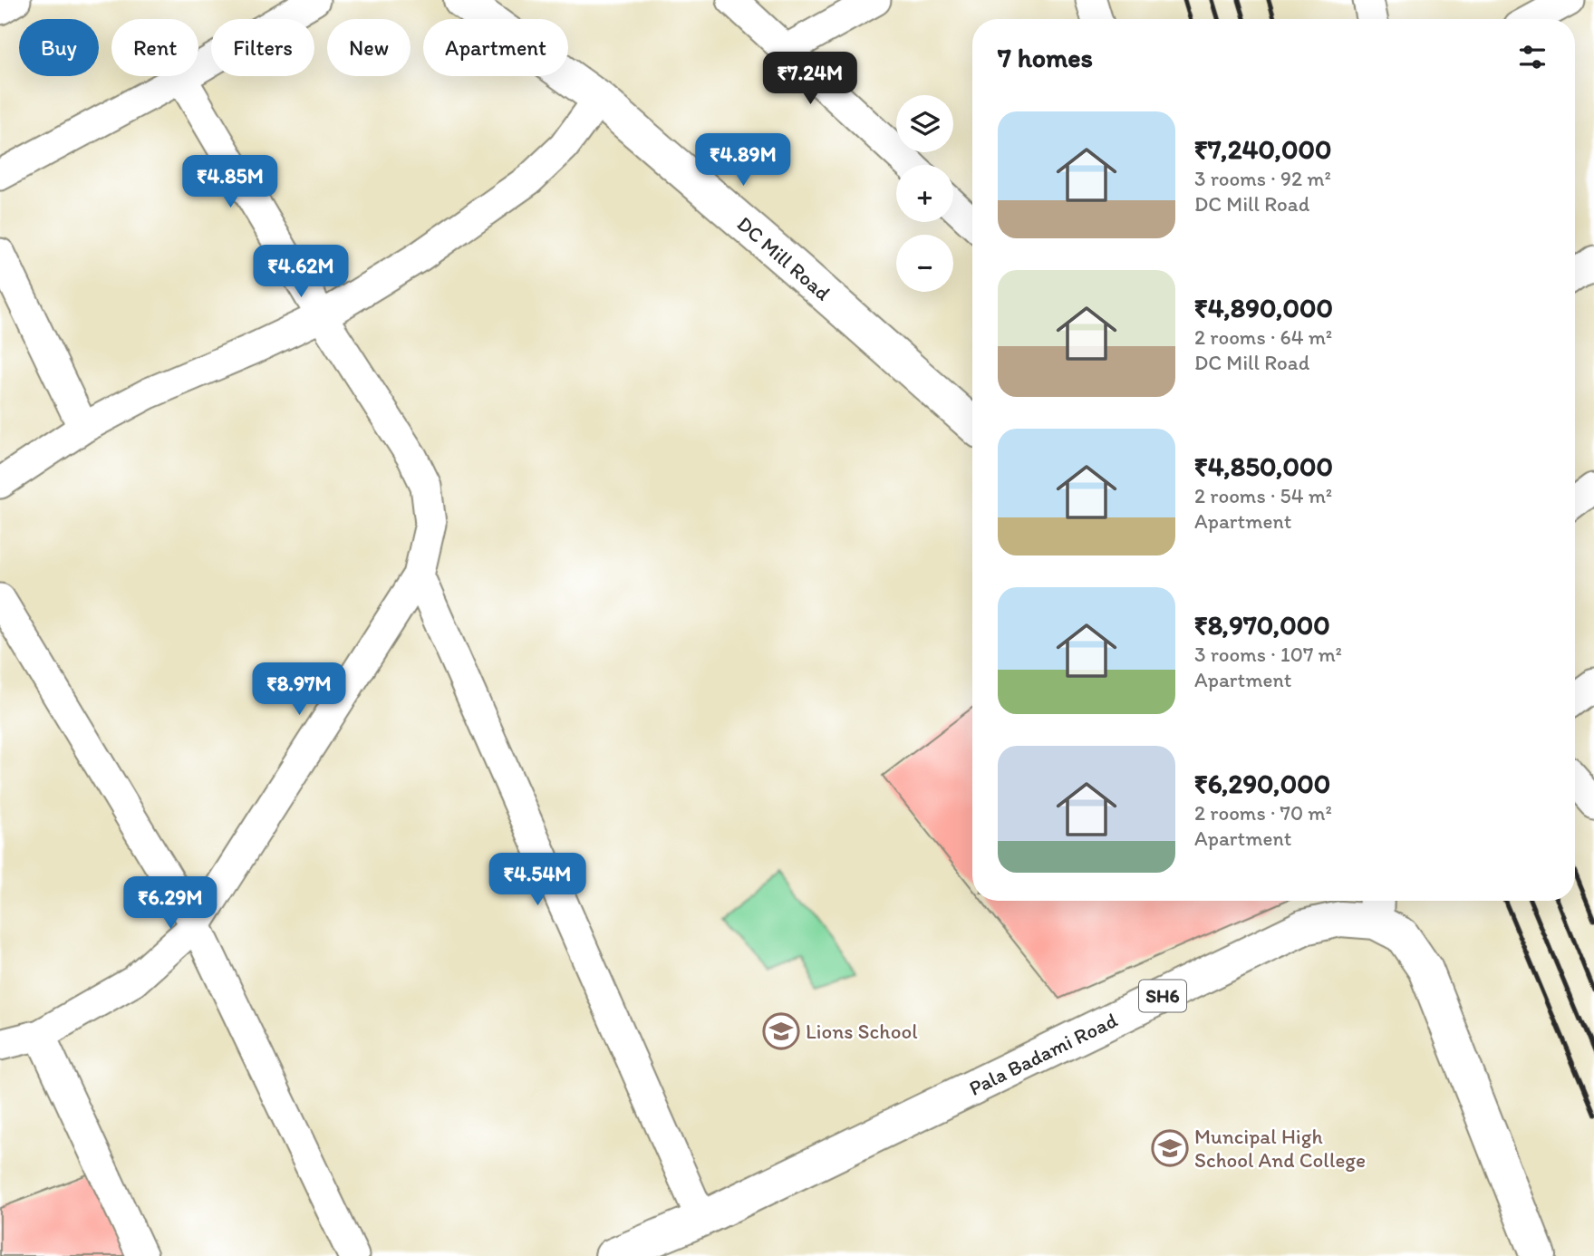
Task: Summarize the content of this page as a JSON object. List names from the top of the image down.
{
  "streets": {
    "main road": ["DC Mill Road", "SH6", "Pala Badami Road"]
  },
  "places": {
    "school or university": ["Lions School", "Muncipal High School And College"]
  },
  "page": {
    "chip": [
      "Buy",
      "Rent",
      "Filters",
      "New",
      "Apartment"
    ],
    "heading": "7 homes",
    "price": [
      "₹7.24M",
      "₹4.89M",
      "₹4.85M",
      "₹4.62M",
      "₹8.97M",
      "₹4.54M",
      "₹6.29M"
    ],
    "map_buttons": ["+", "−"],
    "list": [
      {
        "name": "₹7,240,000",
        "note": "3 rooms · 92 m² · DC Mill Road"
      },
      {
        "name": "₹4,890,000",
        "note": "2 rooms · 64 m² · DC Mill Road"
      },
      {
        "name": "₹4,850,000",
        "note": "2 rooms · 54 m² · Apartment"
      },
      {
        "name": "₹8,970,000",
        "note": "3 rooms · 107 m² · Apartment"
      },
      {
        "name": "₹6,290,000",
        "note": "2 rooms · 70 m² · Apartment"
      }
    ]
  }
}
